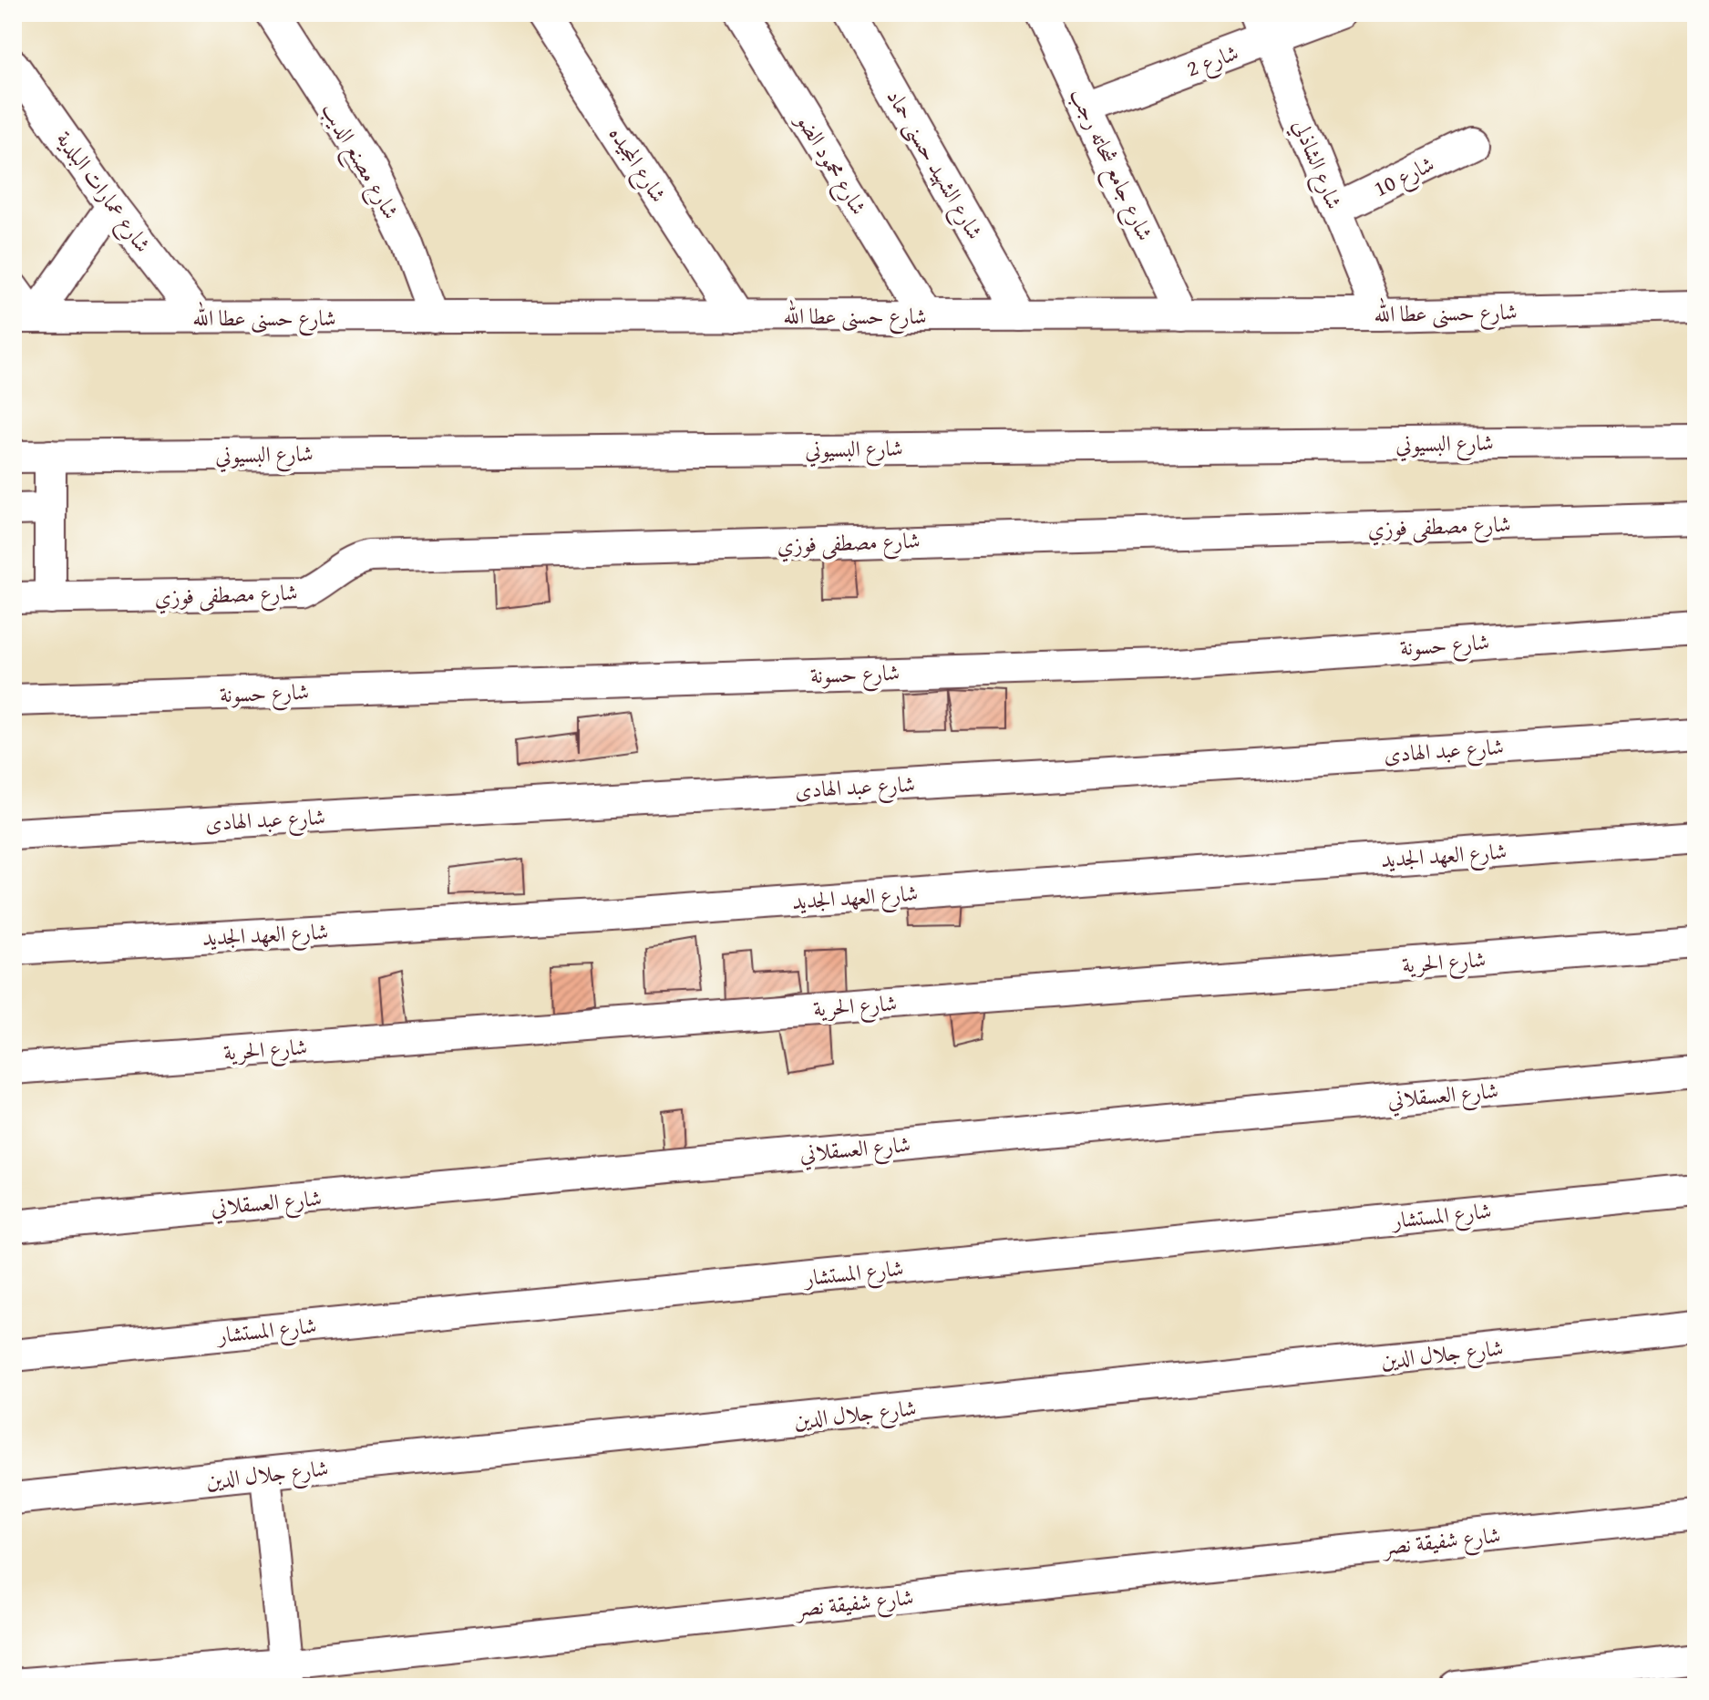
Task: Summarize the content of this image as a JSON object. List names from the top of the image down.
{
  "streets": {
    "street": [
      "شارع 2",
      "شارع مصنع الديب",
      "شارع المجيده",
      "شارع محمود الضو",
      "شارع الشهيد حسنى حماد",
      "شارع جامع شحاته رجب",
      "شارع الشاذلي",
      "شارع 10",
      "شارع عمارات البلدية",
      "شارع حسنى عطا الله",
      "شارع البسيوني",
      "شارع مصطفى فوزي",
      "شارع حسونة",
      "شارع عبد الهادى",
      "شارع العهد الجديد",
      "شارع الحرية",
      "شارع العسقلاني",
      "شارع المستشار",
      "شارع جلال الدين",
      "شارع شفيقة نصر"
    ]
  },
  "crossings": [
    ["شارع 2", "شارع جامع شحاته رجب"],
    ["شارع 2", "شارع الشاذلي"],
    ["شارع مصنع الديب", "شارع حسنى عطا الله"],
    ["شارع المجيده", "شارع حسنى عطا الله"],
    ["شارع محمود الضو", "شارع حسنى عطا الله"],
    ["شارع الشهيد حسنى حماد", "شارع حسنى عطا الله"],
    ["شارع جامع شحاته رجب", "شارع حسنى عطا الله"],
    ["شارع الشاذلي", "شارع 10"],
    ["شارع الشاذلي", "شارع حسنى عطا الله"],
    ["شارع عمارات البلدية", "شارع حسنى عطا الله"]
  ]
}
